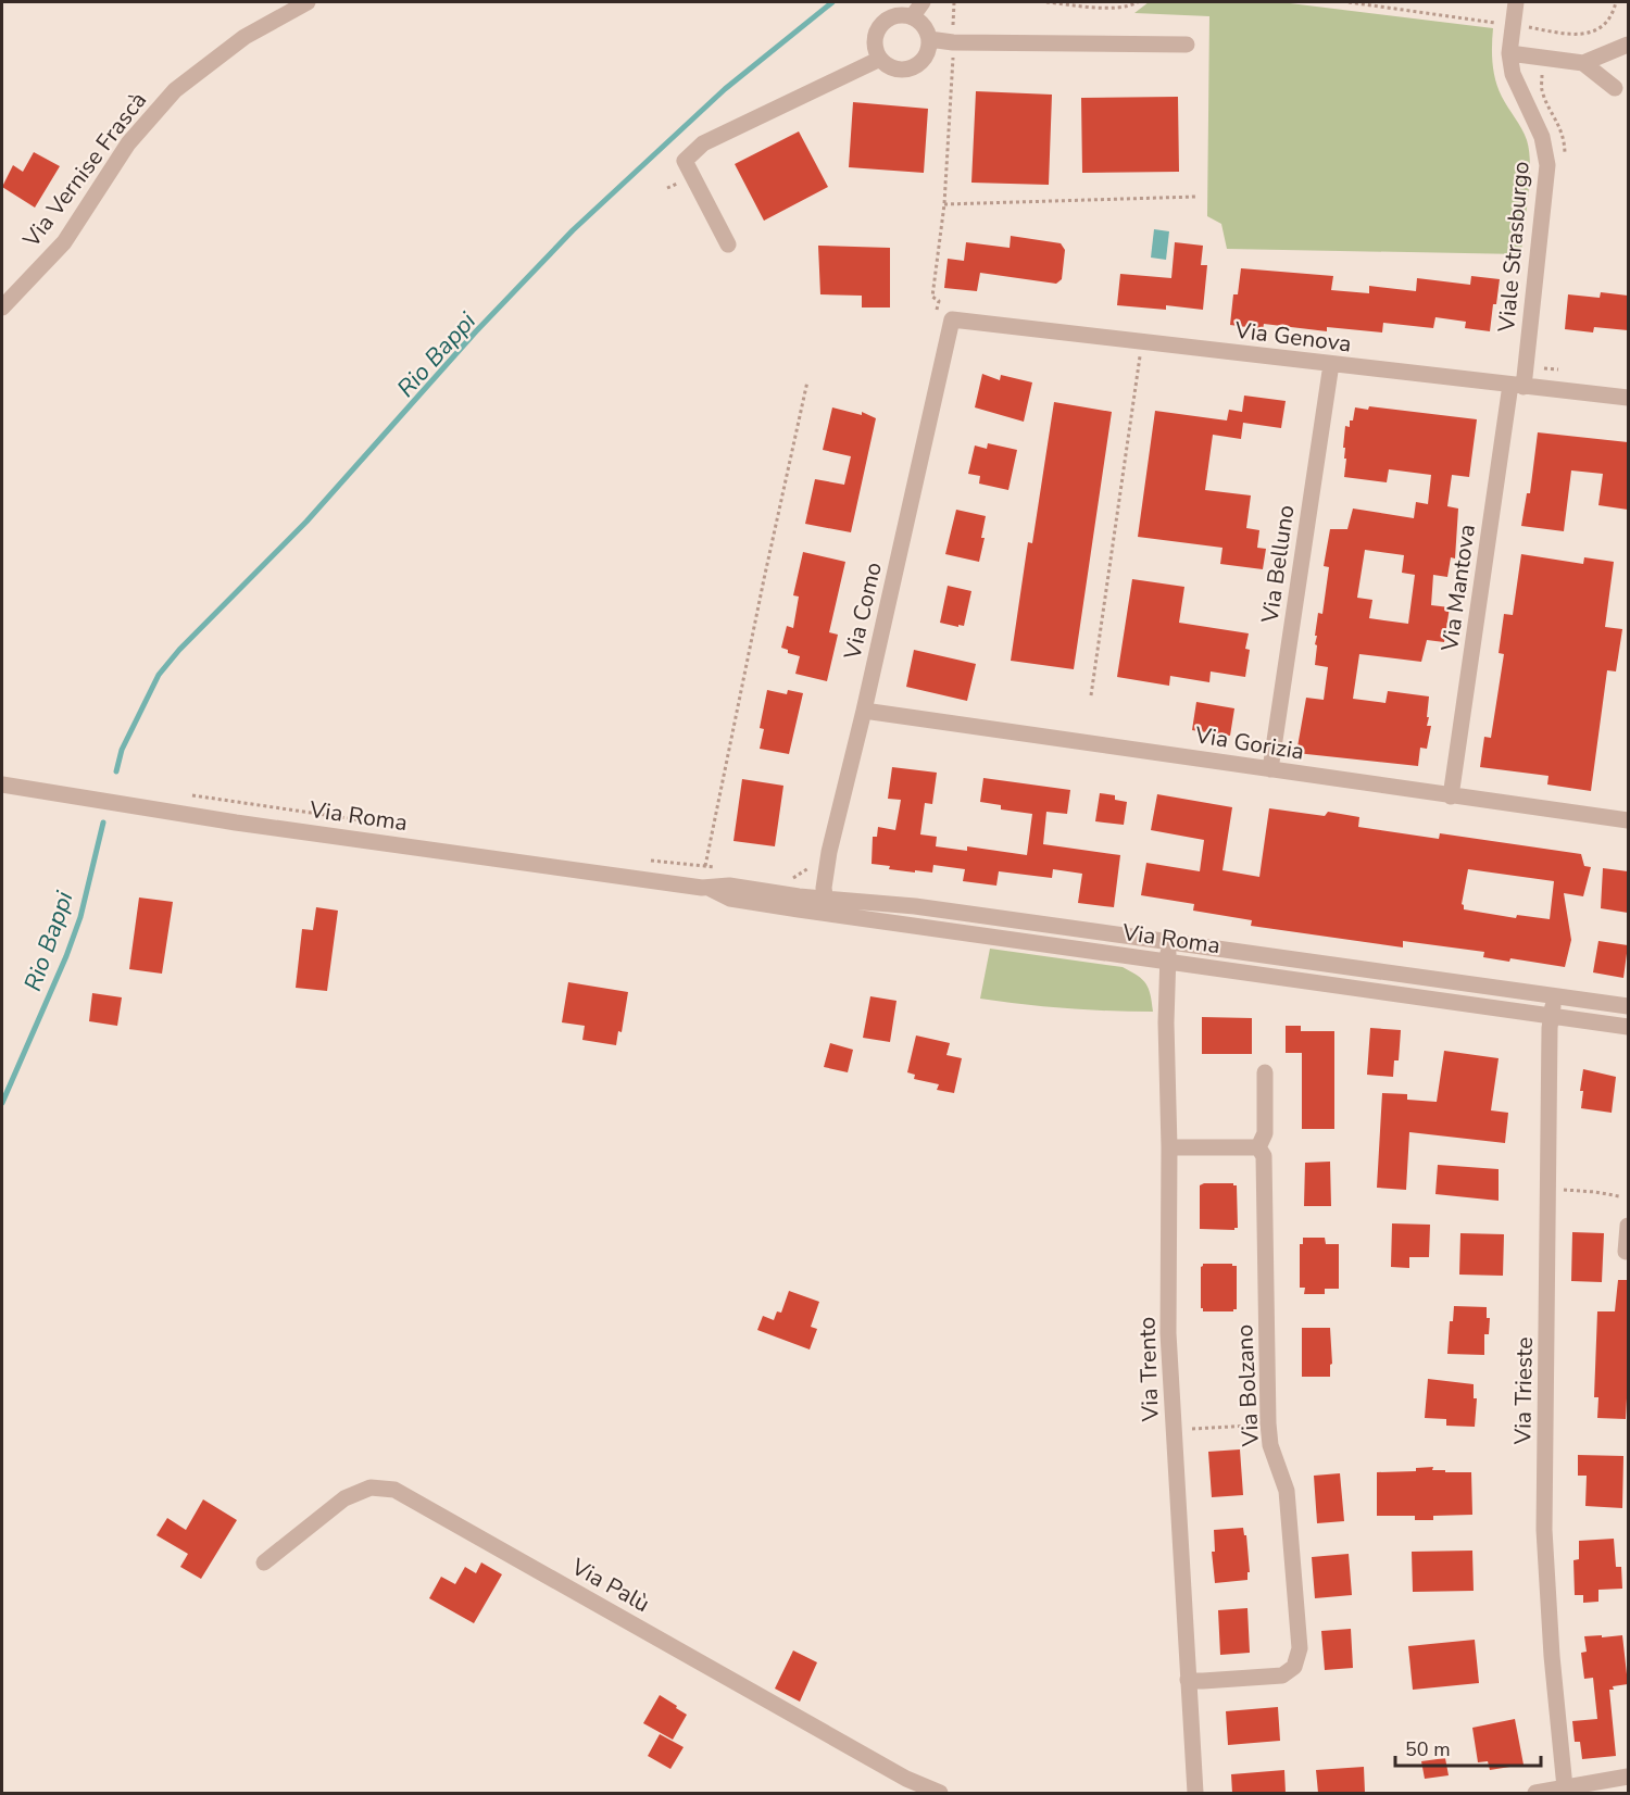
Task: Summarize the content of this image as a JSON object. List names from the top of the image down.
{
  "streets": {
    "street": [
      "Via Vernise Frascà",
      "Viale Strasburgo",
      "Via Genova",
      "Via Belluno",
      "Via Mantova",
      "Via Como",
      "Via Gorizia",
      "Via Roma",
      "Via Trento",
      "Via Bolzano",
      "Via Trieste",
      "Via Palù"
    ]
  },
  "crossings": [
    ["Viale Strasburgo", "Via Genova"],
    ["Viale Strasburgo", "Via Mantova"],
    ["Via Genova", "Via Belluno"],
    ["Via Genova", "Via Mantova"],
    ["Via Genova", "Via Como"],
    ["Via Belluno", "Via Gorizia"],
    ["Via Mantova", "Via Gorizia"],
    ["Via Como", "Via Gorizia"],
    ["Via Como", "Via Roma"],
    ["Via Roma", "Via Trento"],
    ["Via Roma", "Via Trieste"],
    ["Via Trento", "Via Bolzano"]
  ],
  "water": ["Rio Bappi"],
  "scale_bar": "50 m"
}
